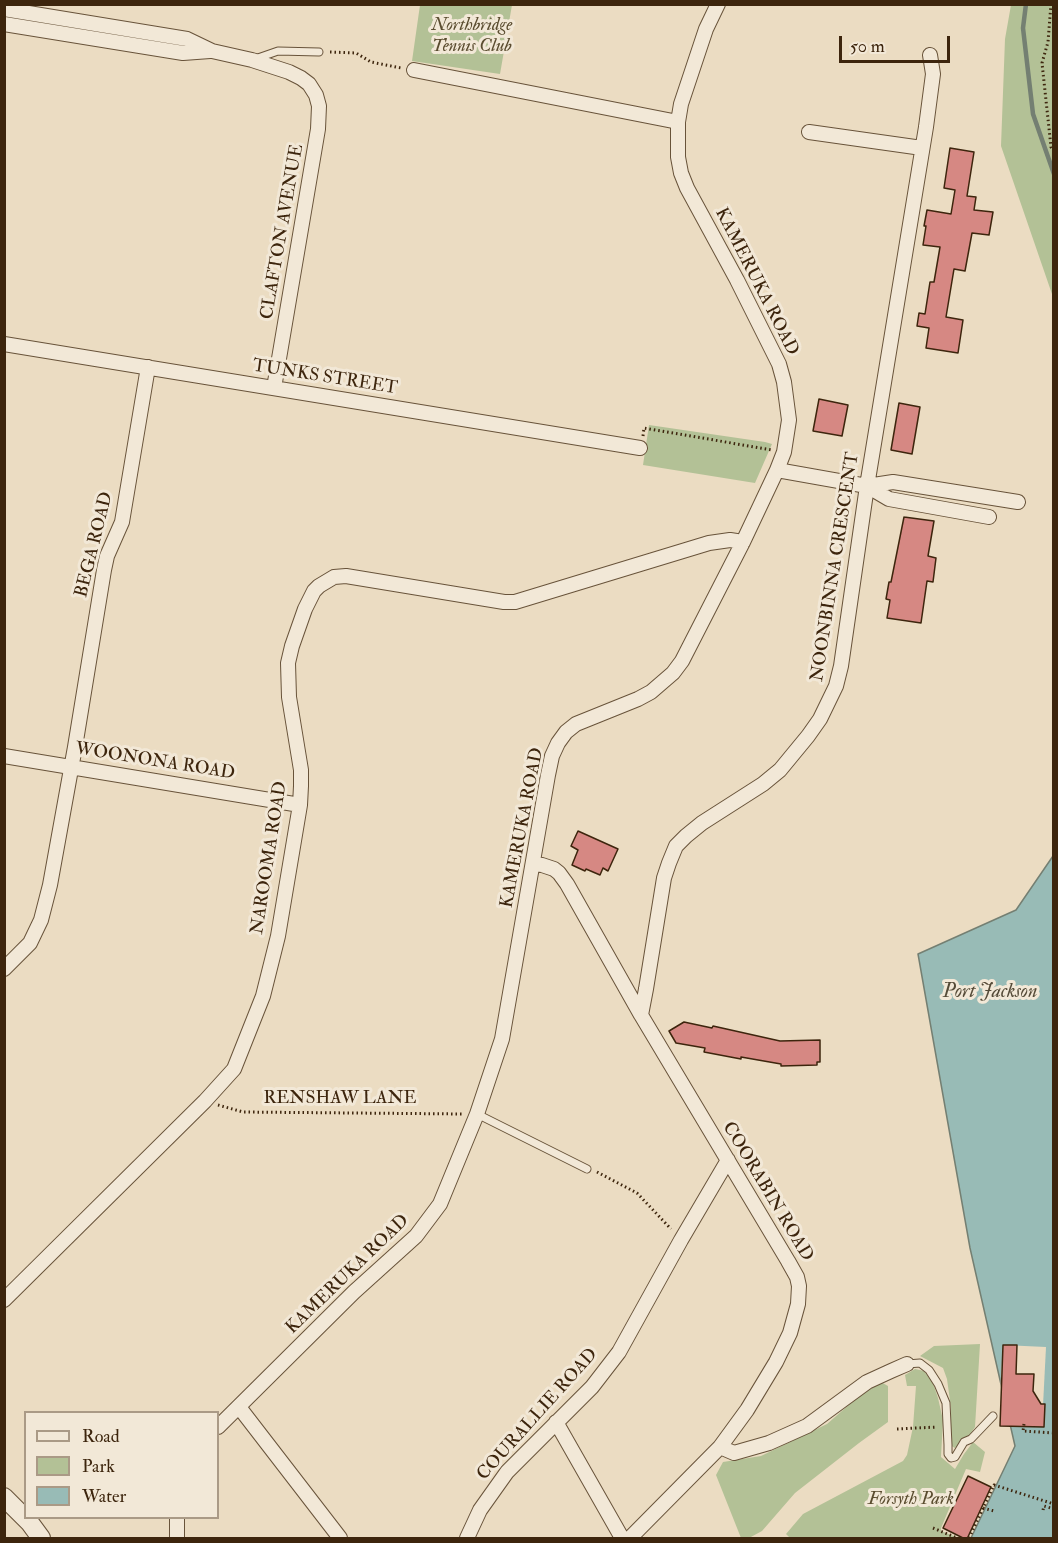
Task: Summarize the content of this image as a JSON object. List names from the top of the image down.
{
  "streets": {
    "street": [
      "CLAFTON AVENUE",
      "KAMERUKA ROAD",
      "TUNKS STREET",
      "BEGA ROAD",
      "NOONBINNA CRESCENT",
      "WOONONA ROAD",
      "NAROOMA ROAD",
      "COORABIN ROAD",
      "COURALLIE ROAD"
    ],
    "path": ["RENSHAW LANE"]
  },
  "crossings": [
    ["CLAFTON AVENUE", "TUNKS STREET"],
    ["KAMERUKA ROAD", "NAROOMA ROAD"],
    ["KAMERUKA ROAD", "RENSHAW LANE"],
    ["KAMERUKA ROAD", "COORABIN ROAD"],
    ["TUNKS STREET", "BEGA ROAD"],
    ["BEGA ROAD", "WOONONA ROAD"],
    ["NOONBINNA CRESCENT", "COORABIN ROAD"],
    ["WOONONA ROAD", "NAROOMA ROAD"],
    ["NAROOMA ROAD", "RENSHAW LANE"],
    ["COORABIN ROAD", "COURALLIE ROAD"]
  ],
  "water": ["Port Jackson"],
  "parks": ["Northbridge Tennis Club", "Forsyth Park"],
  "legend": ["Road", "Park", "Water"],
  "scale_bar": "50 m"
}
